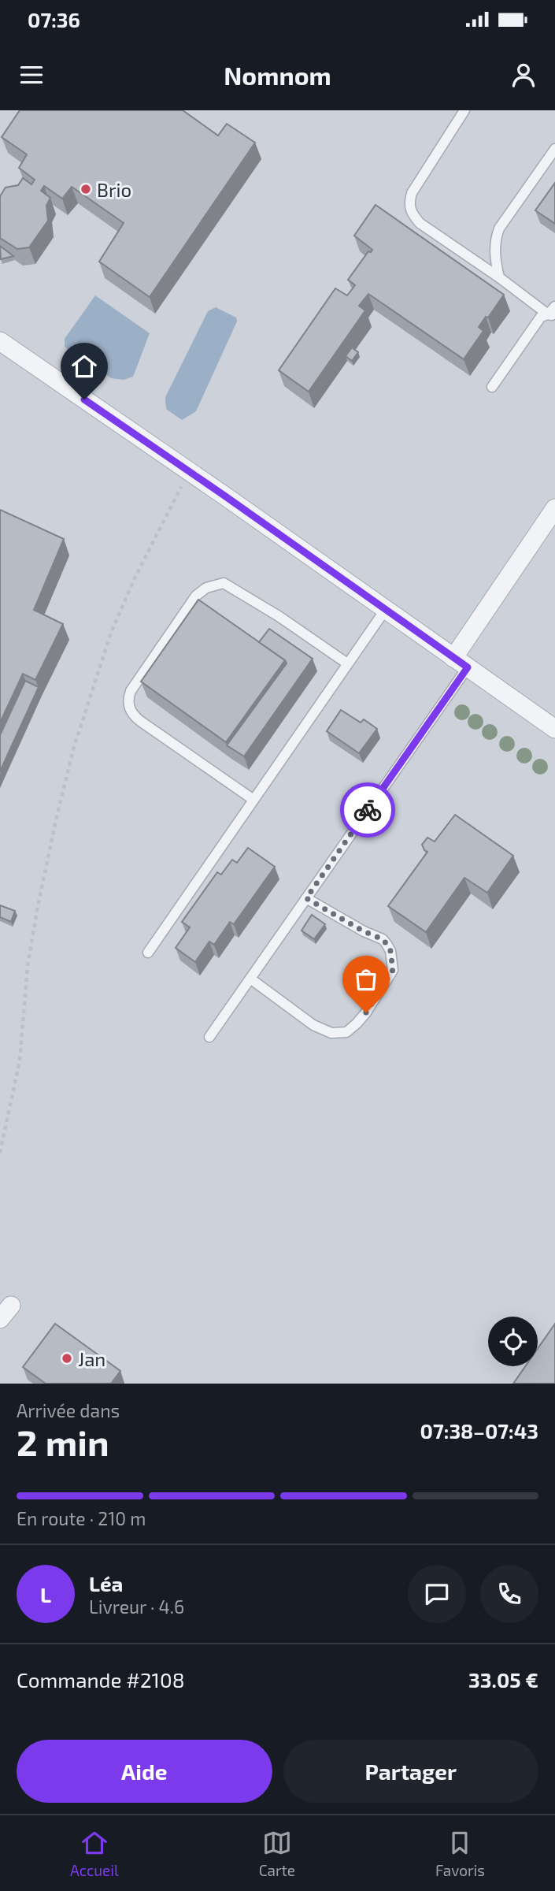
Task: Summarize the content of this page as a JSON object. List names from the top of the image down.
{
  "places": ["Brio", "Jan"],
  "page": {
    "status": "07:36",
    "header": "Nomnom",
    "heading": ["2 min", "Arrivée dans", "07:38–07:43"],
    "panel": [
      "Léa",
      "Livreur · 4.6",
      "Commande #2108",
      "33.05 €"
    ],
    "bar": "En route · 210 m",
    "round": "L",
    "buttons": ["Aide", "Partager"],
    "tabs": ["Accueil", "Carte", "Favoris"]
  }
}
